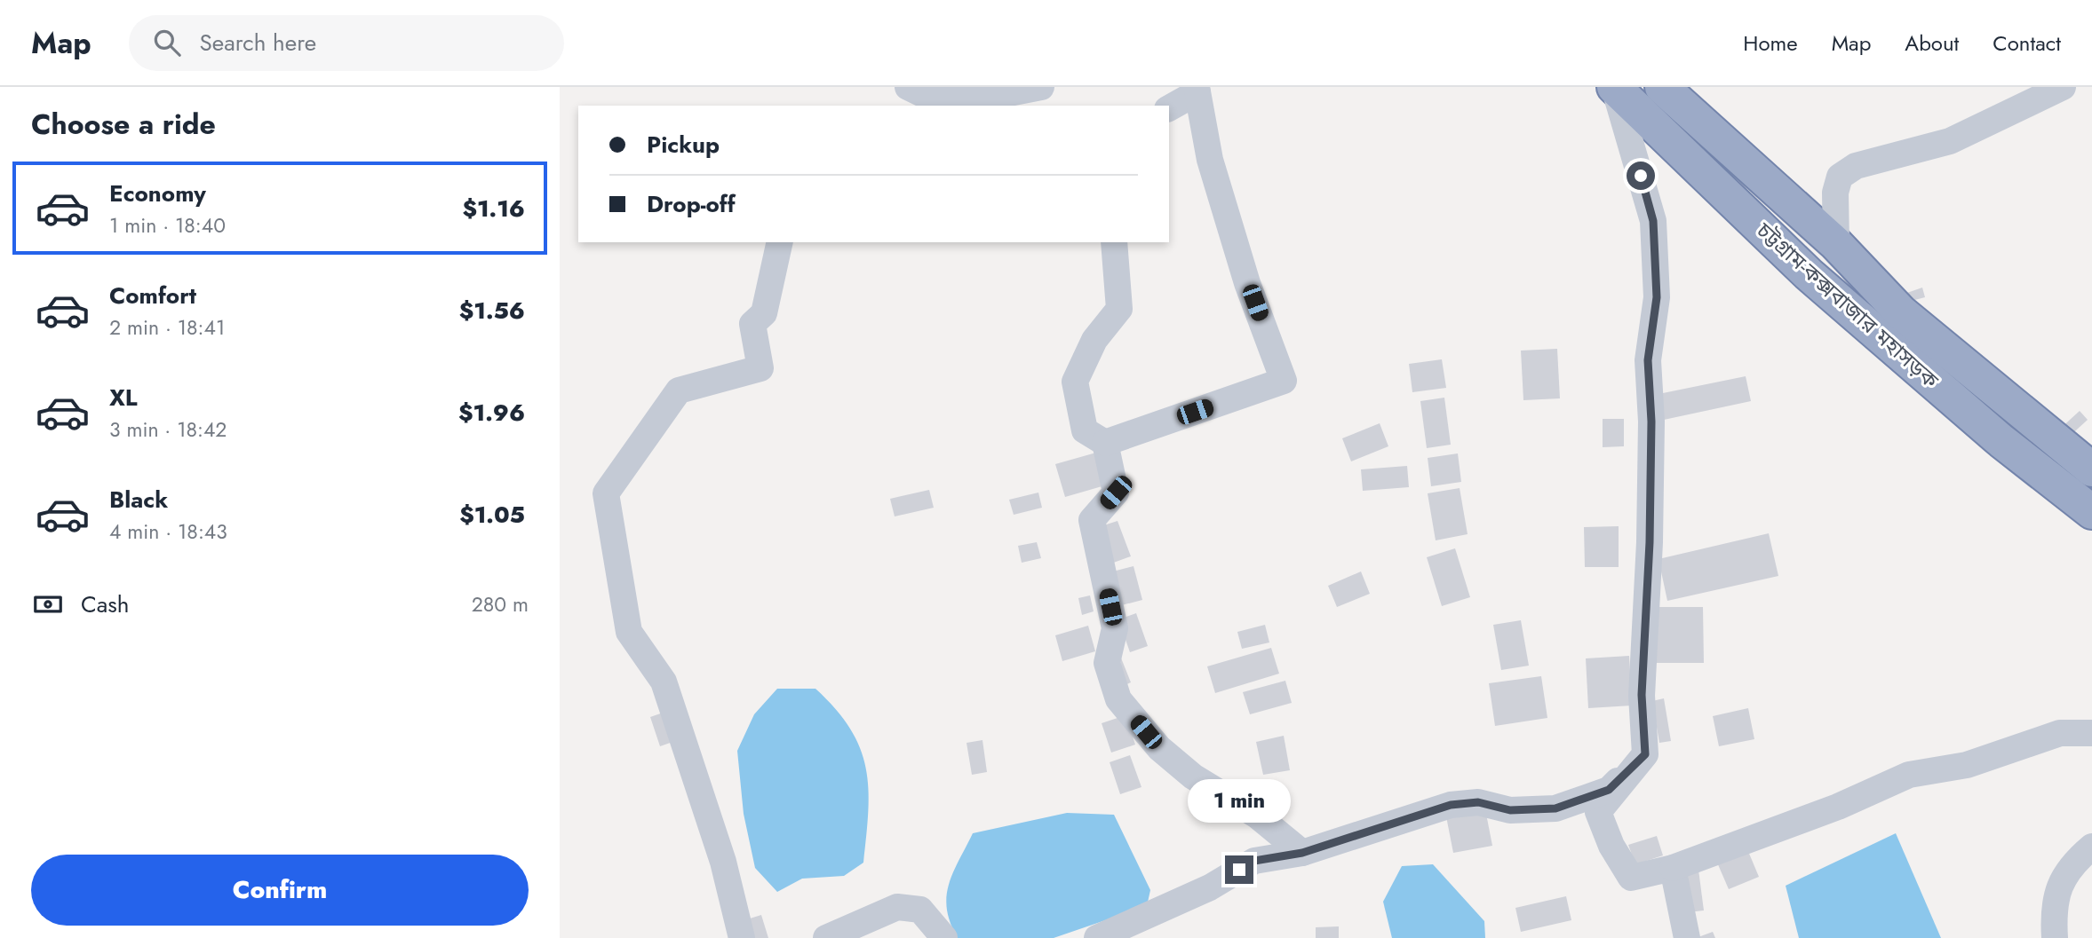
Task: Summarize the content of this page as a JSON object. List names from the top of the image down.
{
  "streets": {
    "highway": ["চট্টগ্রাম-কক্সবাজার মহাসড়ক"]
  },
  "page": {
    "header": "Map",
    "search": "Search here",
    "nav": [
      "Home",
      "Map",
      "About",
      "Contact"
    ],
    "heading": "Choose a ride",
    "banner": ["Pickup", "Drop-off"],
    "list": [
      {
        "name": "Economy",
        "note": "1 min · 18:40",
        "value": "$1.16"
      },
      {
        "name": "Comfort",
        "note": "2 min · 18:41",
        "value": "$1.56"
      },
      {
        "name": "XL",
        "note": "3 min · 18:42",
        "value": "$1.96"
      },
      {
        "name": "Black",
        "note": "4 min · 18:43",
        "value": "$1.05"
      }
    ],
    "pay": ["Cash", "280 m"],
    "bubble": "1 min",
    "buttons": "Confirm"
  }
}
